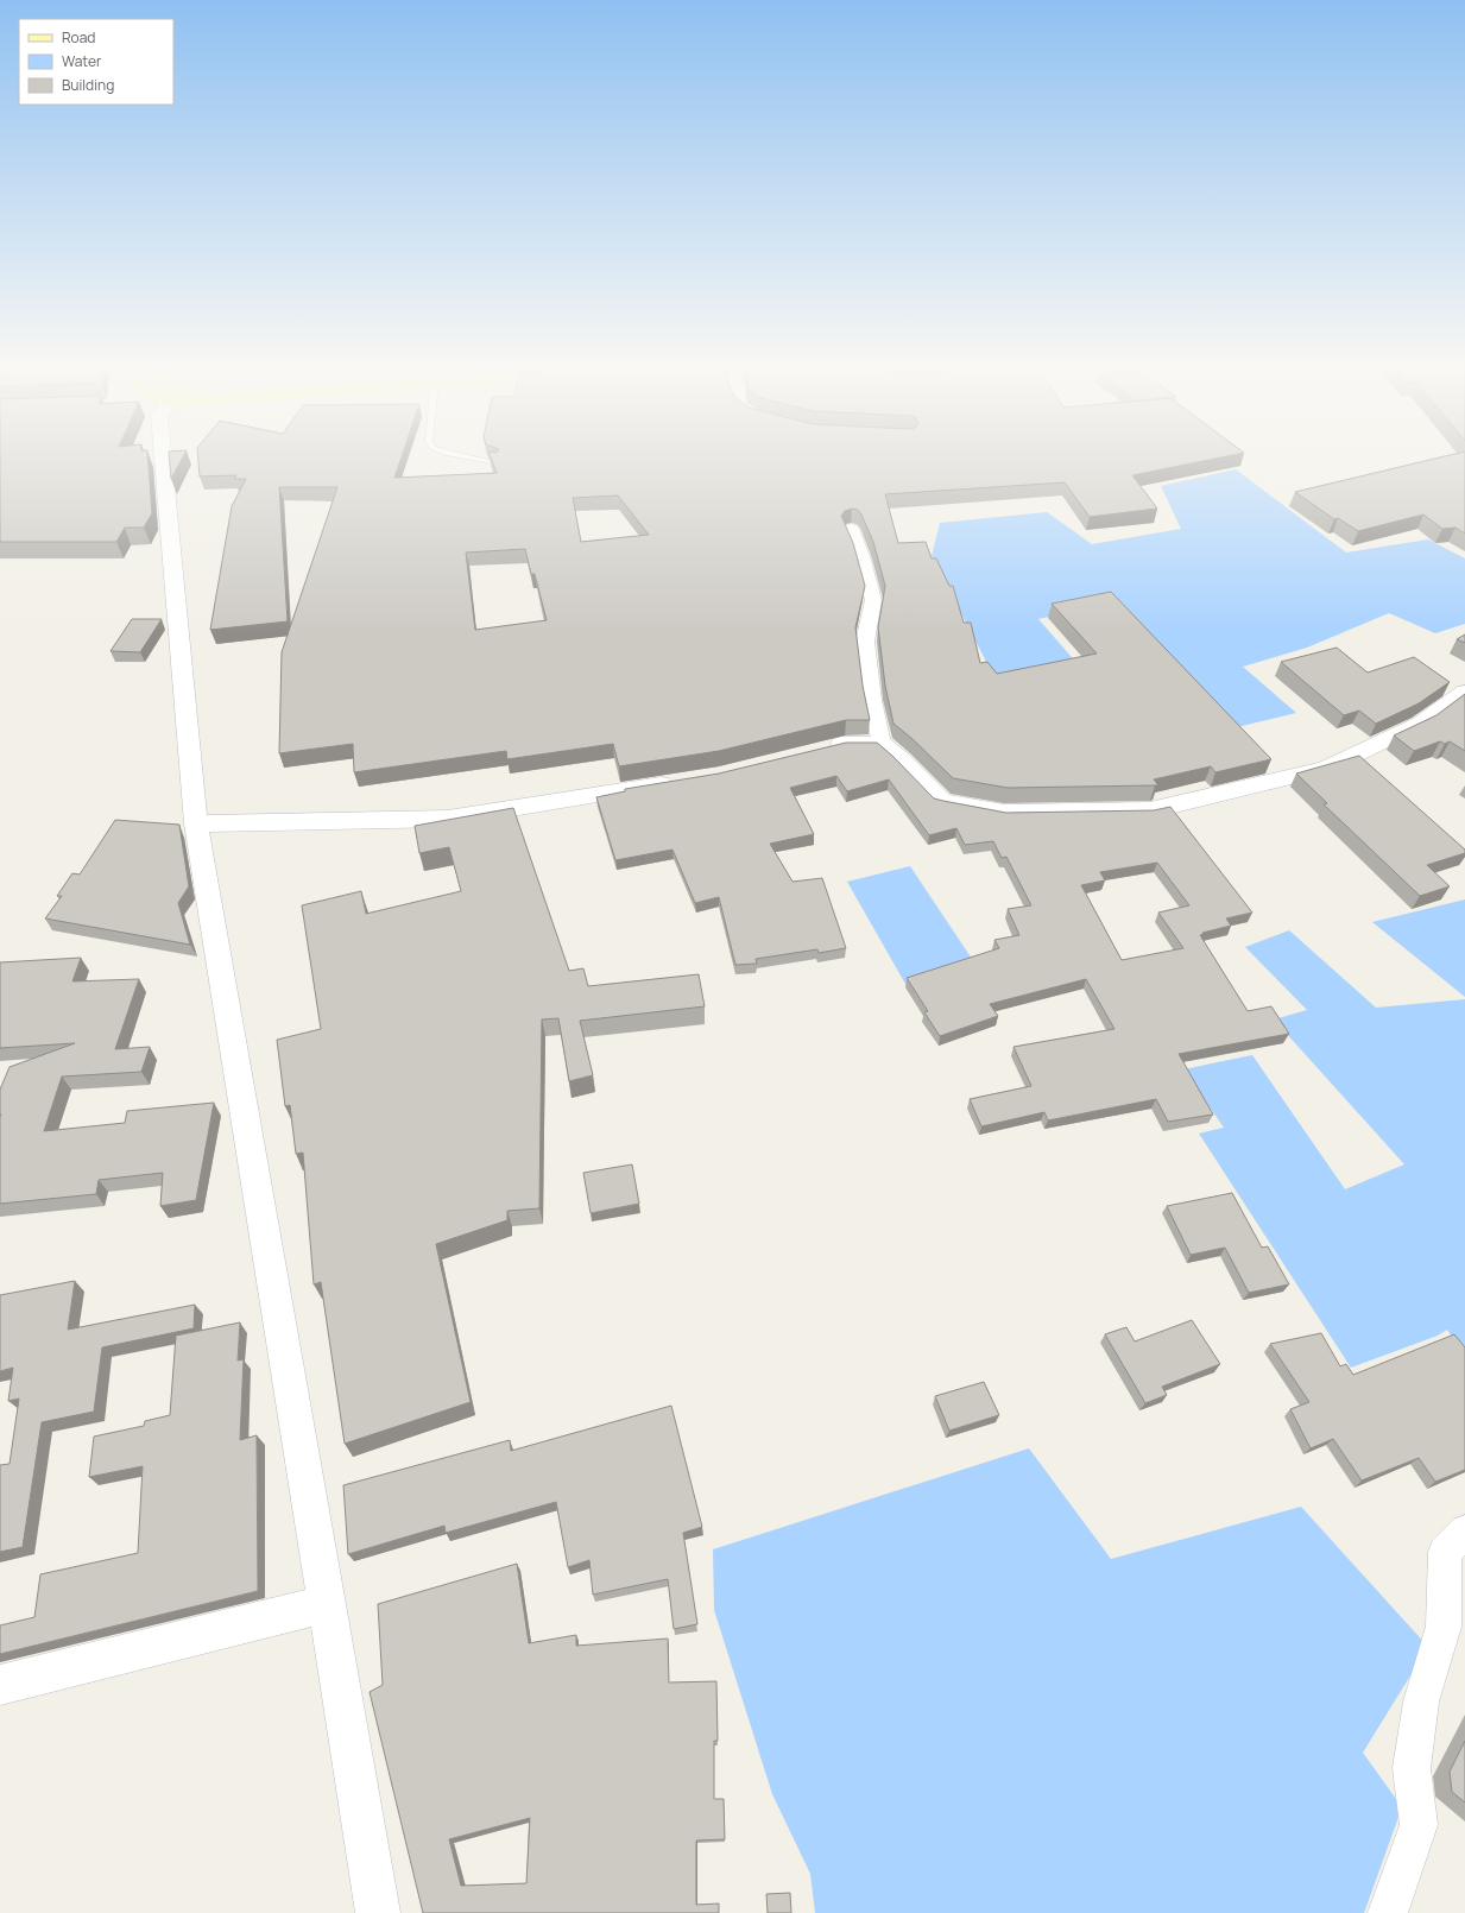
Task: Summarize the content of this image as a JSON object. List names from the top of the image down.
{
  "legend": ["Road", "Water", "Building"]
}
